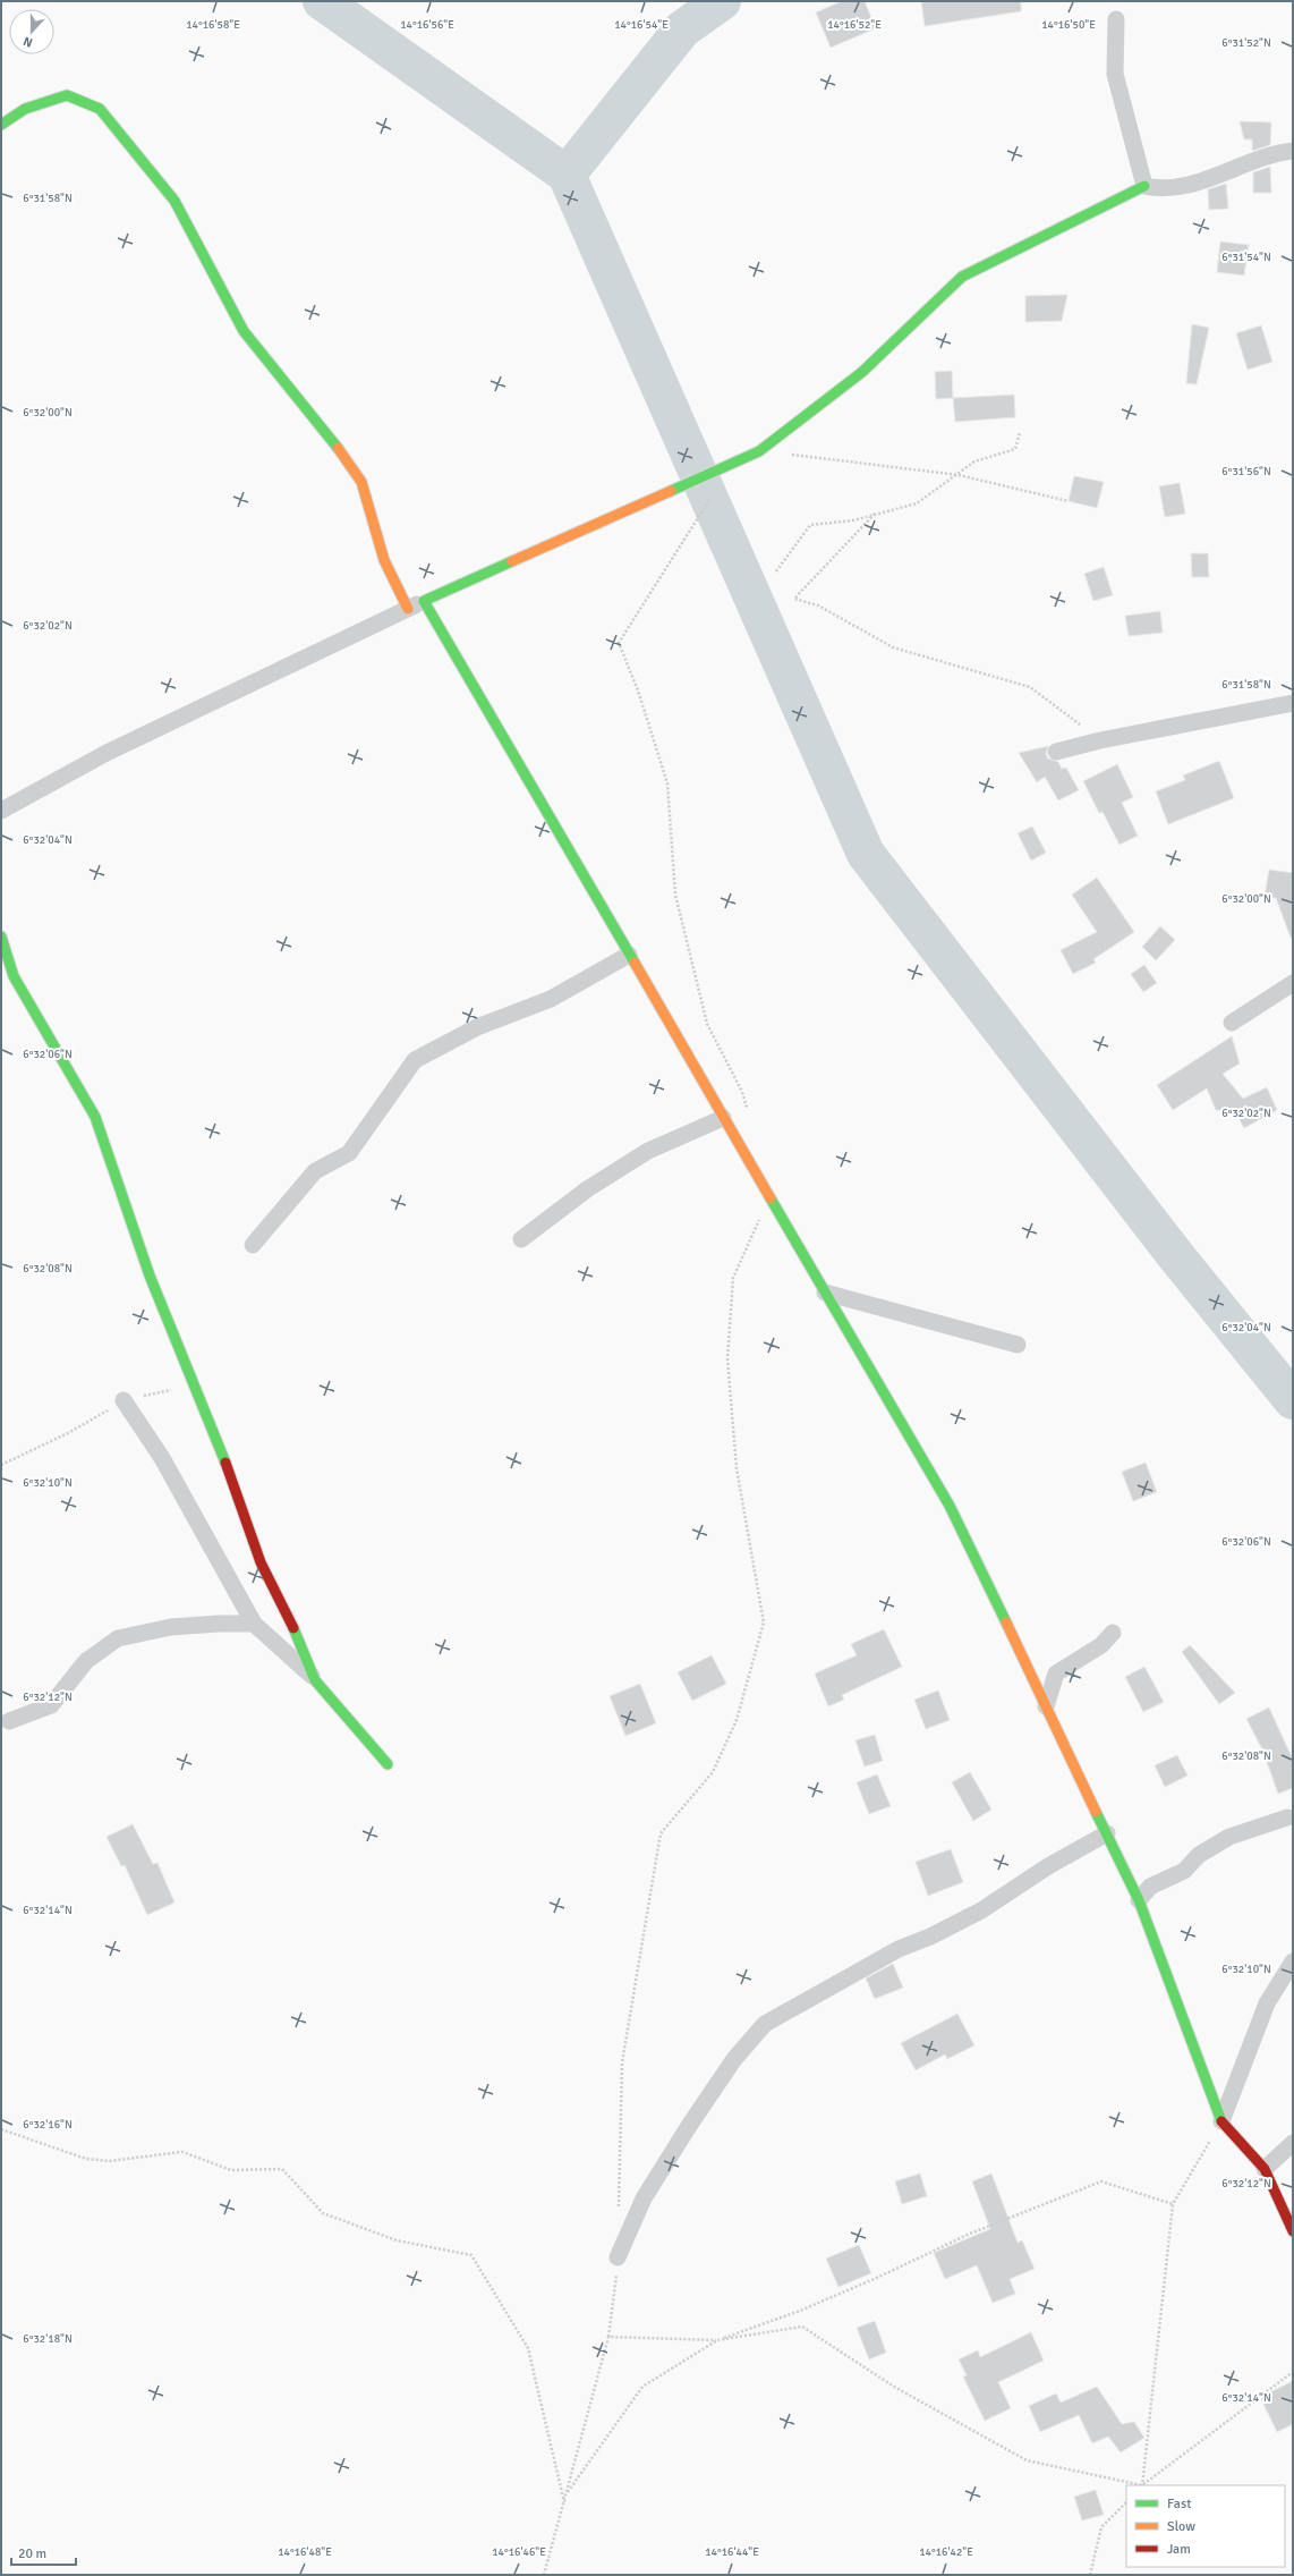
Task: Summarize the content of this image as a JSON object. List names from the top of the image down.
{
  "legend": ["Fast", "Slow", "Jam"],
  "scale_bar": "20 m",
  "north": "bottom",
  "coordinates": [
    "14°16'58\"E",
    "14°16'52\"E",
    "14°16'56\"E",
    "14°16'54\"E",
    "14°16'50\"E",
    "6°31'52\"N",
    "6°31'58\"N",
    "6°31'54\"N",
    "6°32'00\"N",
    "6°31'56\"N",
    "6°32'02\"N",
    "6°32'04\"N",
    "6°32'06\"N",
    "6°32'08\"N",
    "6°32'10\"N",
    "6°32'12\"N",
    "6°32'14\"N",
    "6°32'16\"N",
    "6°32'18\"N",
    "14°16'48\"E",
    "14°16'46\"E",
    "14°16'44\"E",
    "14°16'42\"E"
  ]
}
